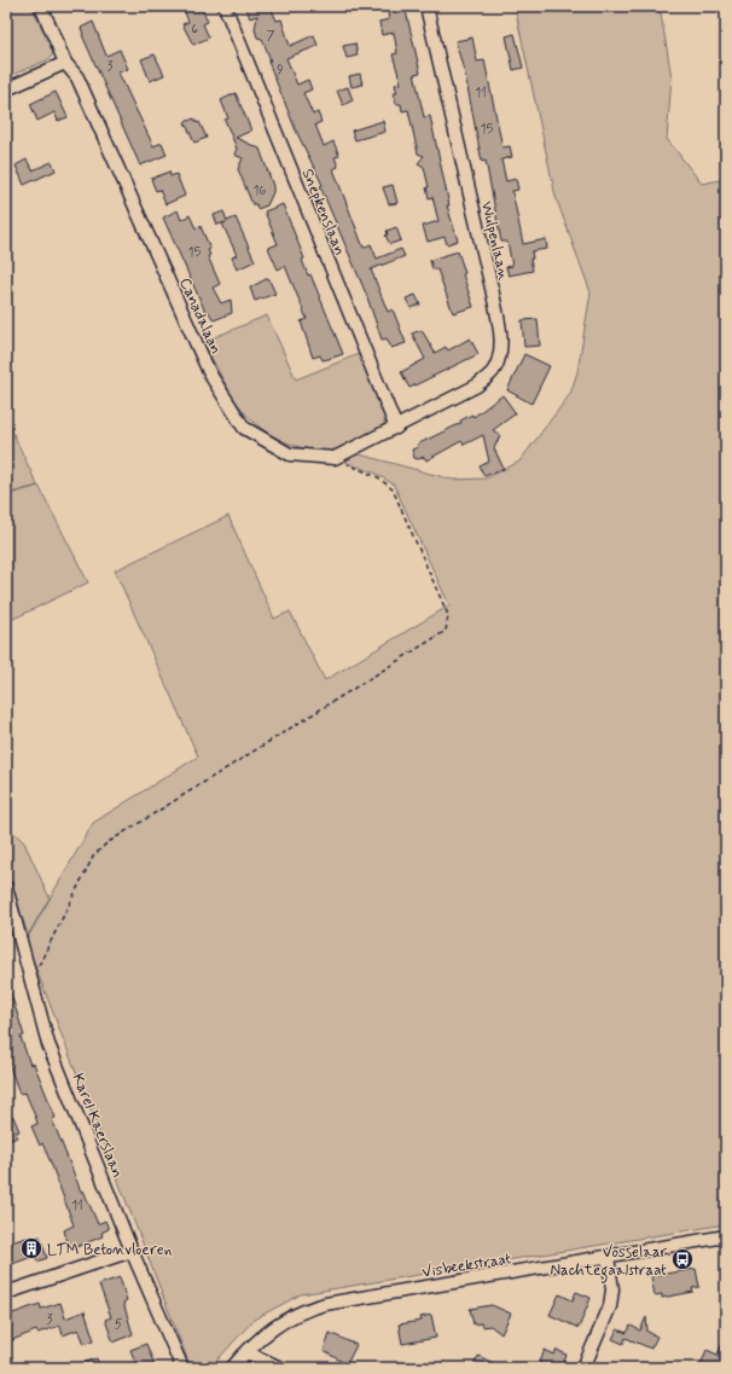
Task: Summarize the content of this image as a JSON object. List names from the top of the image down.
{
  "streets": {
    "street": [
      "Snepkenslaan",
      "Wulpenlaan",
      "Canadalaan",
      "Karel Kaerslaan",
      "Visbeekstraat"
    ]
  },
  "crossings": [
    ["Snepkenslaan", "Wulpenlaan"]
  ],
  "places": {
    "building": ["LTM Betonvloeren"],
    "bus stop": ["Vosselaar Nachtegaalstraat"]
  },
  "house_numbers": [
    "6",
    "7",
    "3",
    "9",
    "11",
    "15",
    "16",
    "15",
    "11",
    "3",
    "5"
  ]
}
